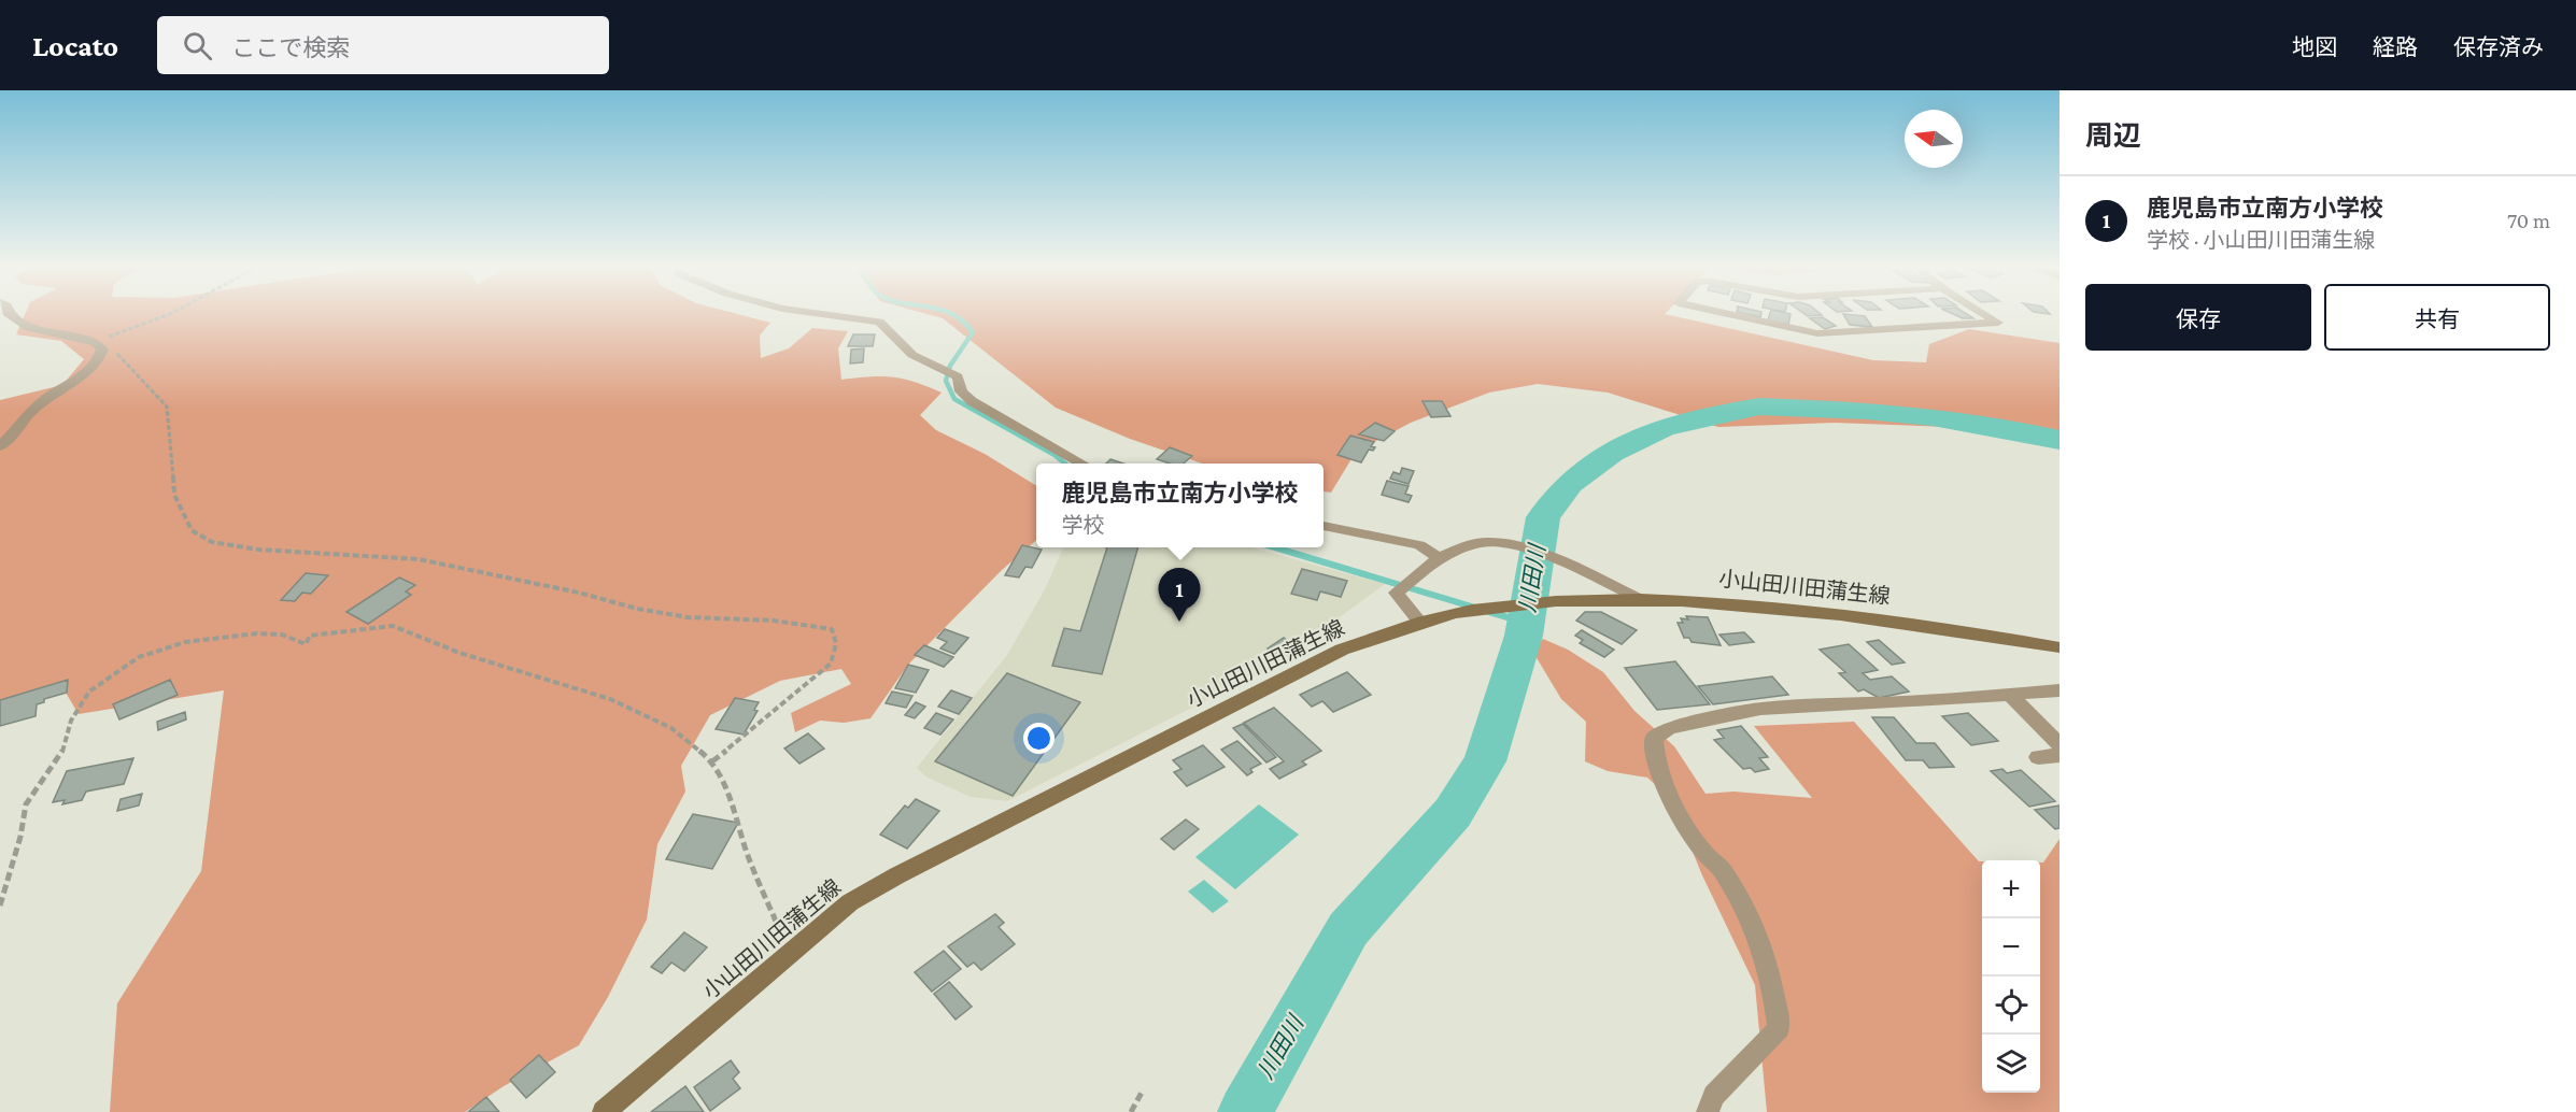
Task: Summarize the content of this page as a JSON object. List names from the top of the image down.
{
  "streets": {
    "main road": ["小山田川田蒲生線"]
  },
  "water": ["川田川"],
  "north": "left",
  "page": {
    "header": "Locato",
    "search": "ここで検索",
    "nav": ["地図", "経路", "保存済み"],
    "heading": "周辺",
    "list": [
      {
        "mark": "1",
        "name": "鹿児島市立南方小学校",
        "note": "学校 · 小山田川田蒲生線",
        "value": "70 m"
      }
    ],
    "buttons": ["保存", "共有"],
    "popup": ["鹿児島市立南方小学校", "学校"],
    "pins": "1",
    "map_buttons": ["+", "−"]
  }
}
